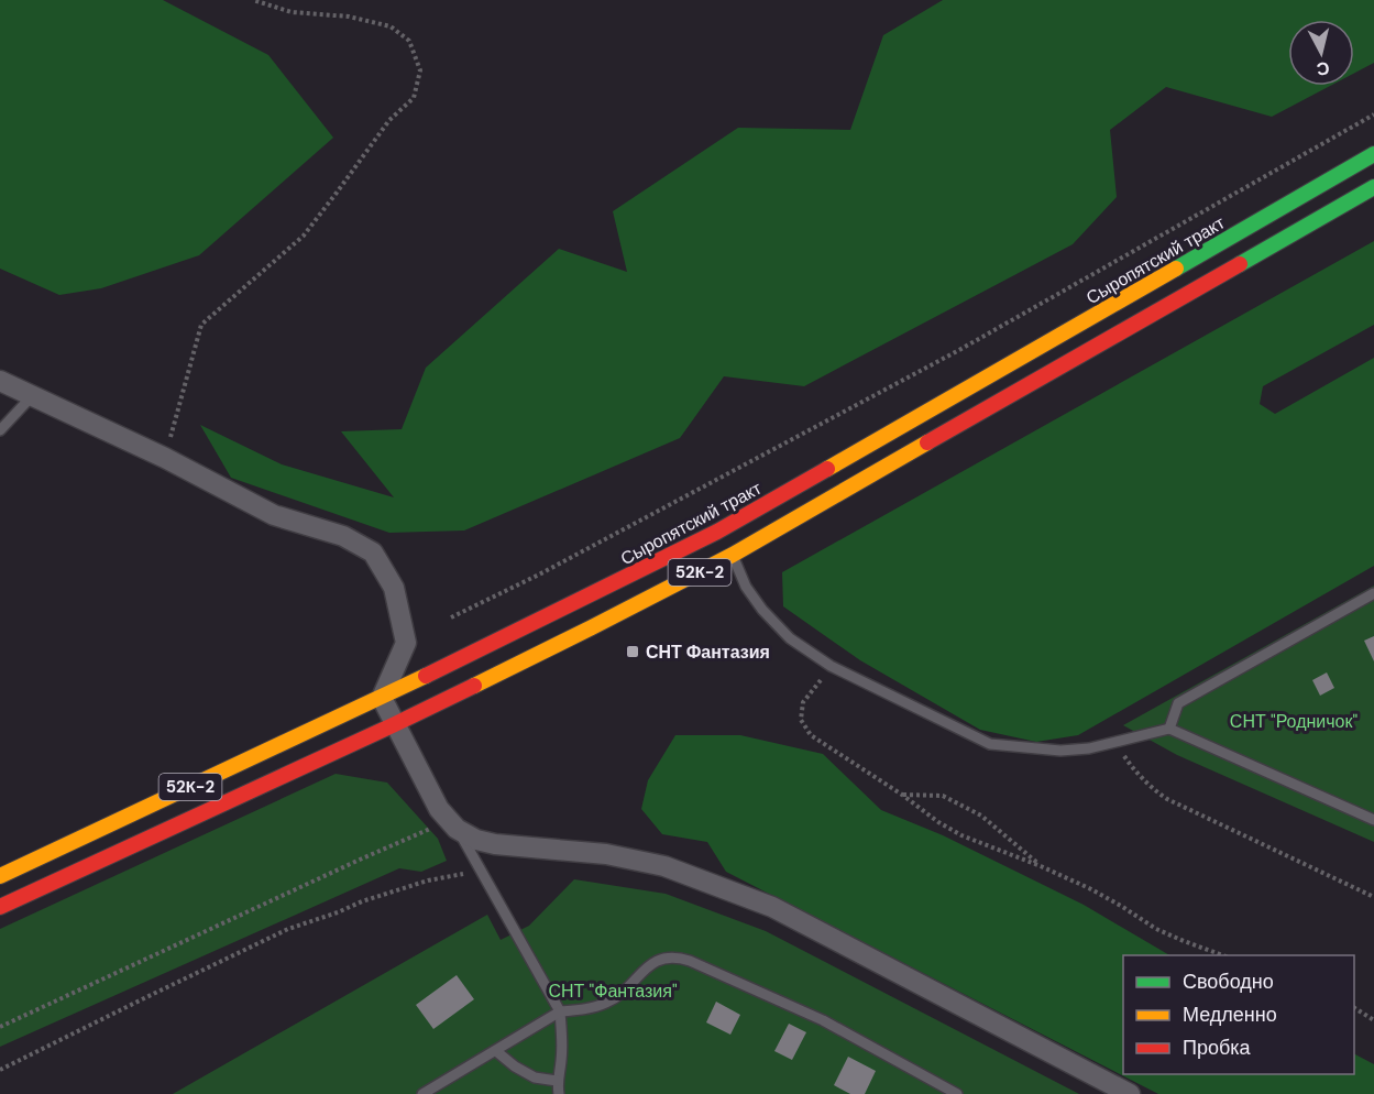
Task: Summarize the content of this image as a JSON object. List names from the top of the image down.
{
  "streets": {
    "main road": ["Сыропятский тракт", "52К-2"]
  },
  "parks": ["СНТ \"Родничок\"", "СНТ \"Фантазия\""],
  "places": {
    "transit": ["СНТ Фантазия"]
  },
  "legend": ["Свободно", "Медленно", "Пробка"],
  "north": "bottom"
}
